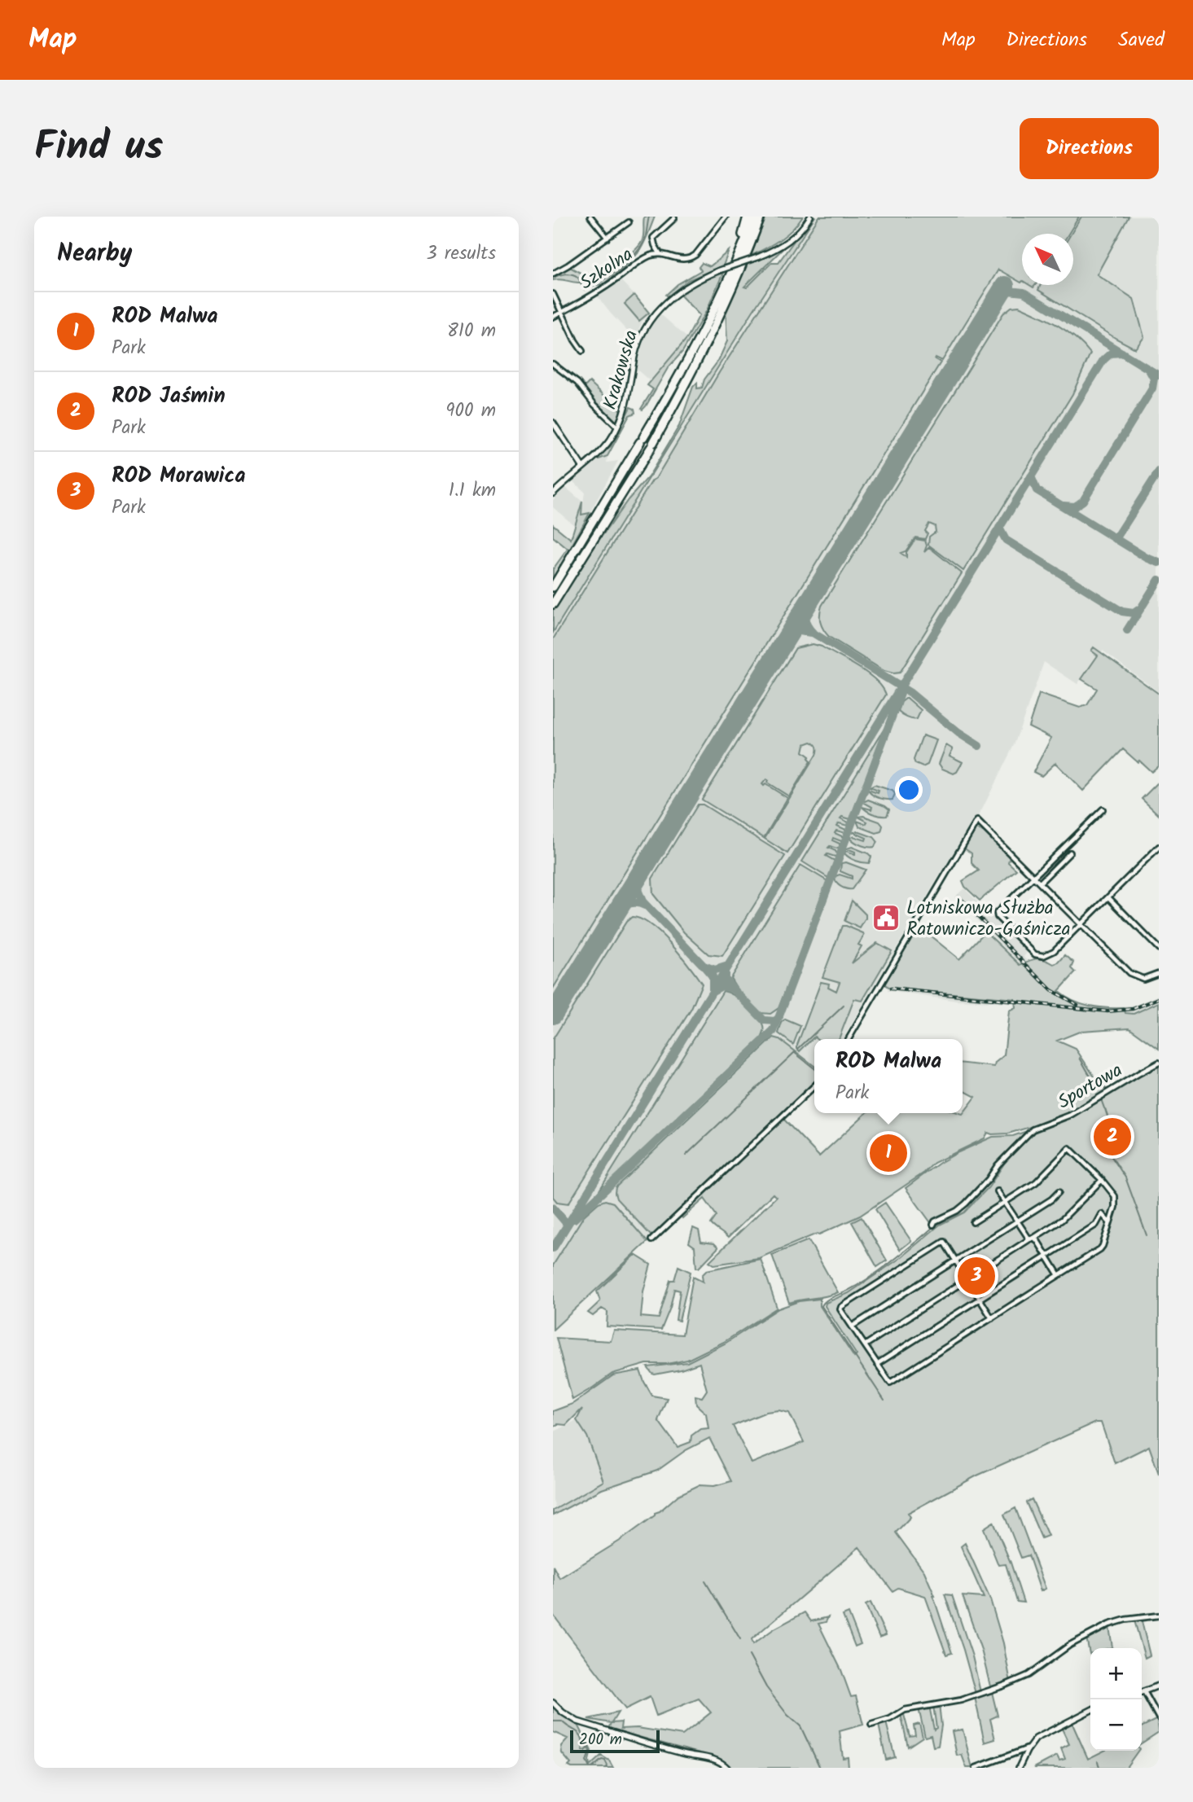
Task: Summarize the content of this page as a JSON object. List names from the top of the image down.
{
  "streets": {
    "street": ["Szkolna", "Krakowska", "Sportowa"]
  },
  "places": {
    "public building": ["Lotniskowa Służba Ratowniczo-Gaśnicza"]
  },
  "scale_bar": "200 m",
  "north": "top left",
  "page": {
    "header": "Map",
    "nav": ["Map", "Directions", "Saved"],
    "title": "Find us",
    "buttons": "Directions",
    "heading": ["Nearby", "3 results"],
    "list": [
      {
        "mark": "1",
        "name": "ROD Malwa",
        "note": "Park",
        "value": "810 m"
      },
      {
        "mark": "2",
        "name": "ROD Jaśmin",
        "note": "Park",
        "value": "900 m"
      },
      {
        "mark": "3",
        "name": "ROD Morawica",
        "note": "Park",
        "value": "1.1 km"
      }
    ],
    "popup": ["ROD Malwa", "Park"],
    "pins": ["2", "1", "3"],
    "map_buttons": ["+", "−"],
    "scale": "200 m"
  }
}
